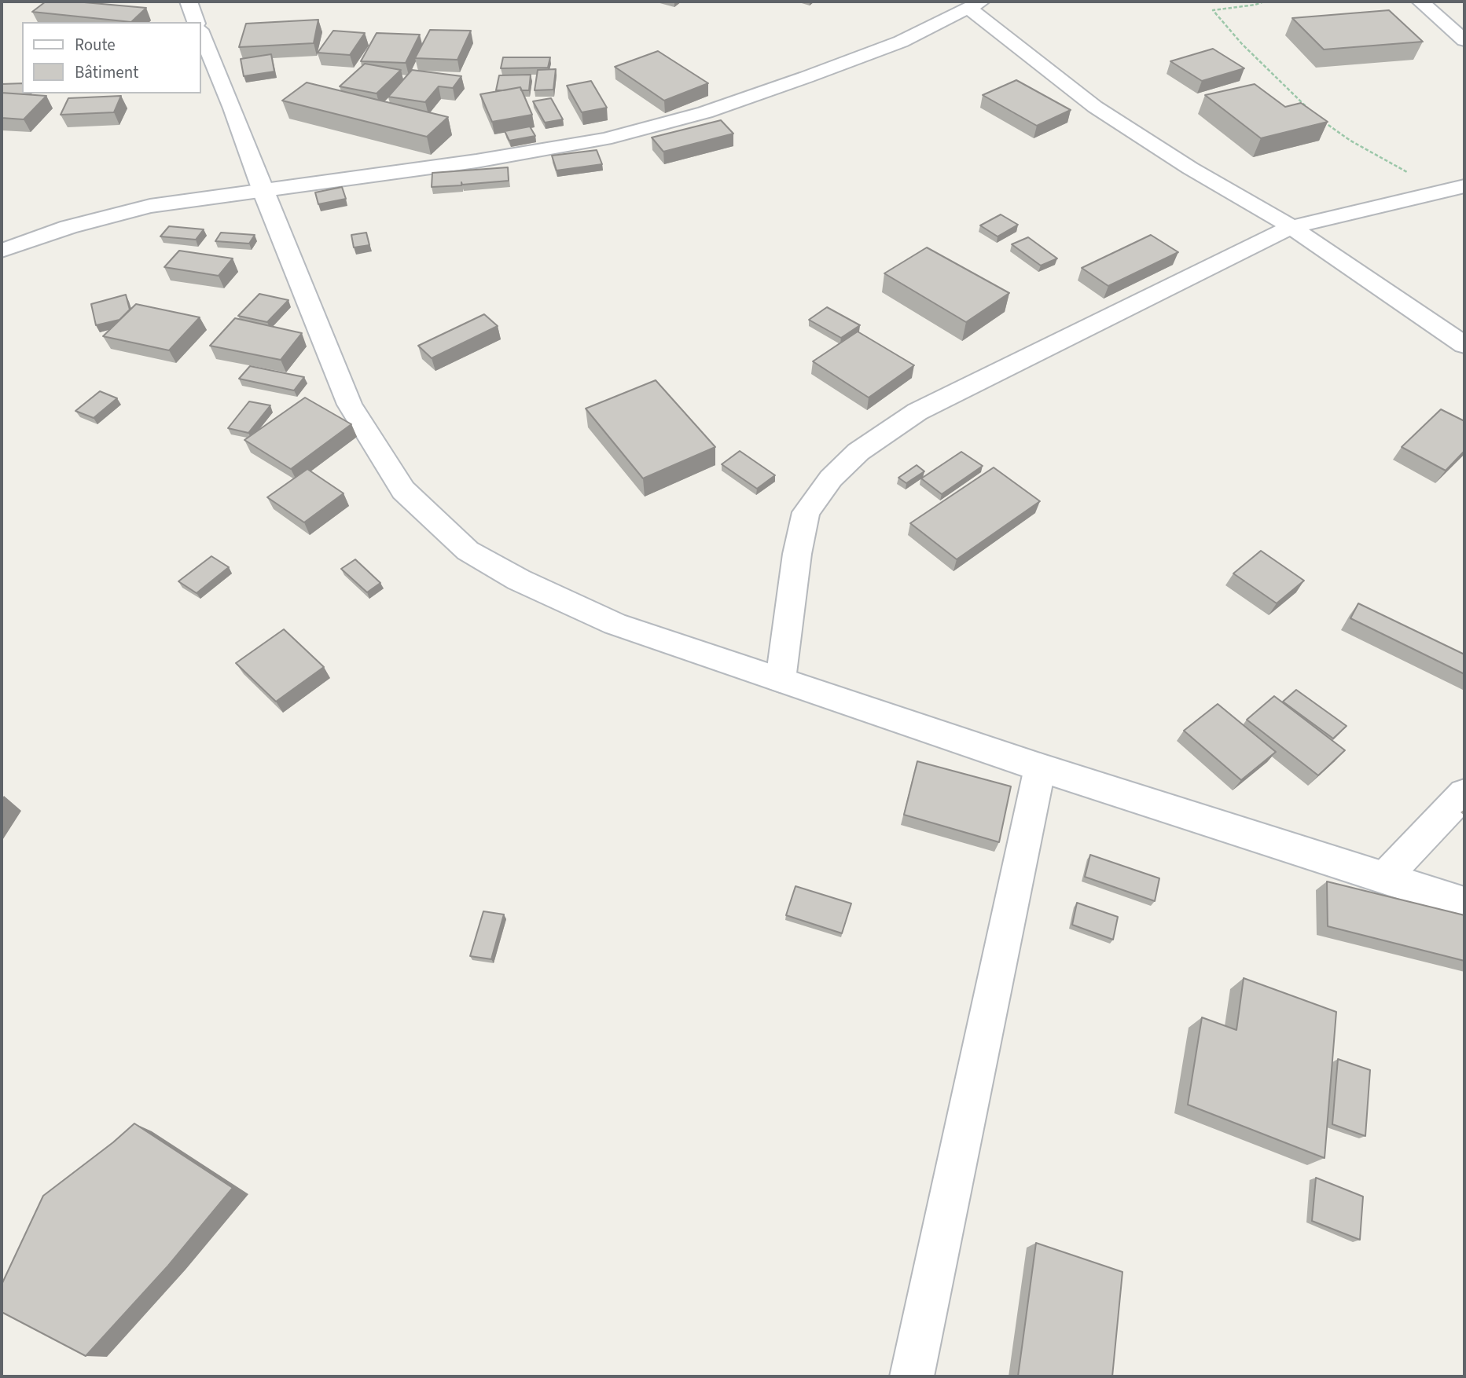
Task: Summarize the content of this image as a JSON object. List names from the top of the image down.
{
  "legend": ["Route", "Bâtiment"]
}
